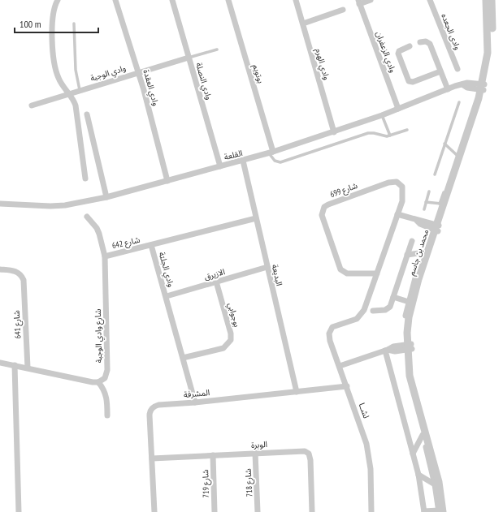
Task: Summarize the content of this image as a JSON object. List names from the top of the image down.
{
  "streets": {
    "street": [
      "وادى الجعده",
      "وادي الزعفران",
      "وادي الهرم",
      "وادي الوجبة",
      "بوتويم",
      "وادي النصلة",
      "وادي العقدة",
      "القلعة",
      "شارع 699",
      "شارع 642",
      "محمد بن جاسم",
      "وادي الجلتة",
      "الازيرق",
      "البديعة",
      "بوجوابي",
      "شارع 641",
      "شارع وادي الوجبة",
      "المشرفة",
      "لشــا",
      "الوبرة",
      "شارع 718",
      "شارع 719"
    ]
  },
  "crossings": [
    ["وادي الزعفران", "القلعة"],
    ["وادي الهرم", "القلعة"],
    ["وادي الوجبة", "وادي النصلة"],
    ["وادي الوجبة", "وادي العقدة"],
    ["بوتويم", "القلعة"],
    ["وادي النصلة", "القلعة"],
    ["وادي العقدة", "القلعة"],
    ["القلعة", "محمد بن جاسم"],
    ["القلعة", "البديعة"],
    ["شارع 699", "لشــا"],
    ["شارع 642", "وادي الجلتة"],
    ["شارع 642", "شارع وادي الوجبة"],
    ["وادي الجلتة", "الازيرق"],
    ["وادي الجلتة", "البديعة"],
    ["وادي الجلتة", "بوجوابي"],
    ["وادي الجلتة", "المشرفة"],
    ["الازيرق", "البديعة"],
    ["الازيرق", "بوجوابي"],
    ["البديعة", "المشرفة"],
    ["المشرفة", "لشــا"],
    ["المشرفة", "الوبرة"],
    ["الوبرة", "شارع 718"],
    ["الوبرة", "شارع 719"]
  ],
  "scale_bar": "100 m"
}
